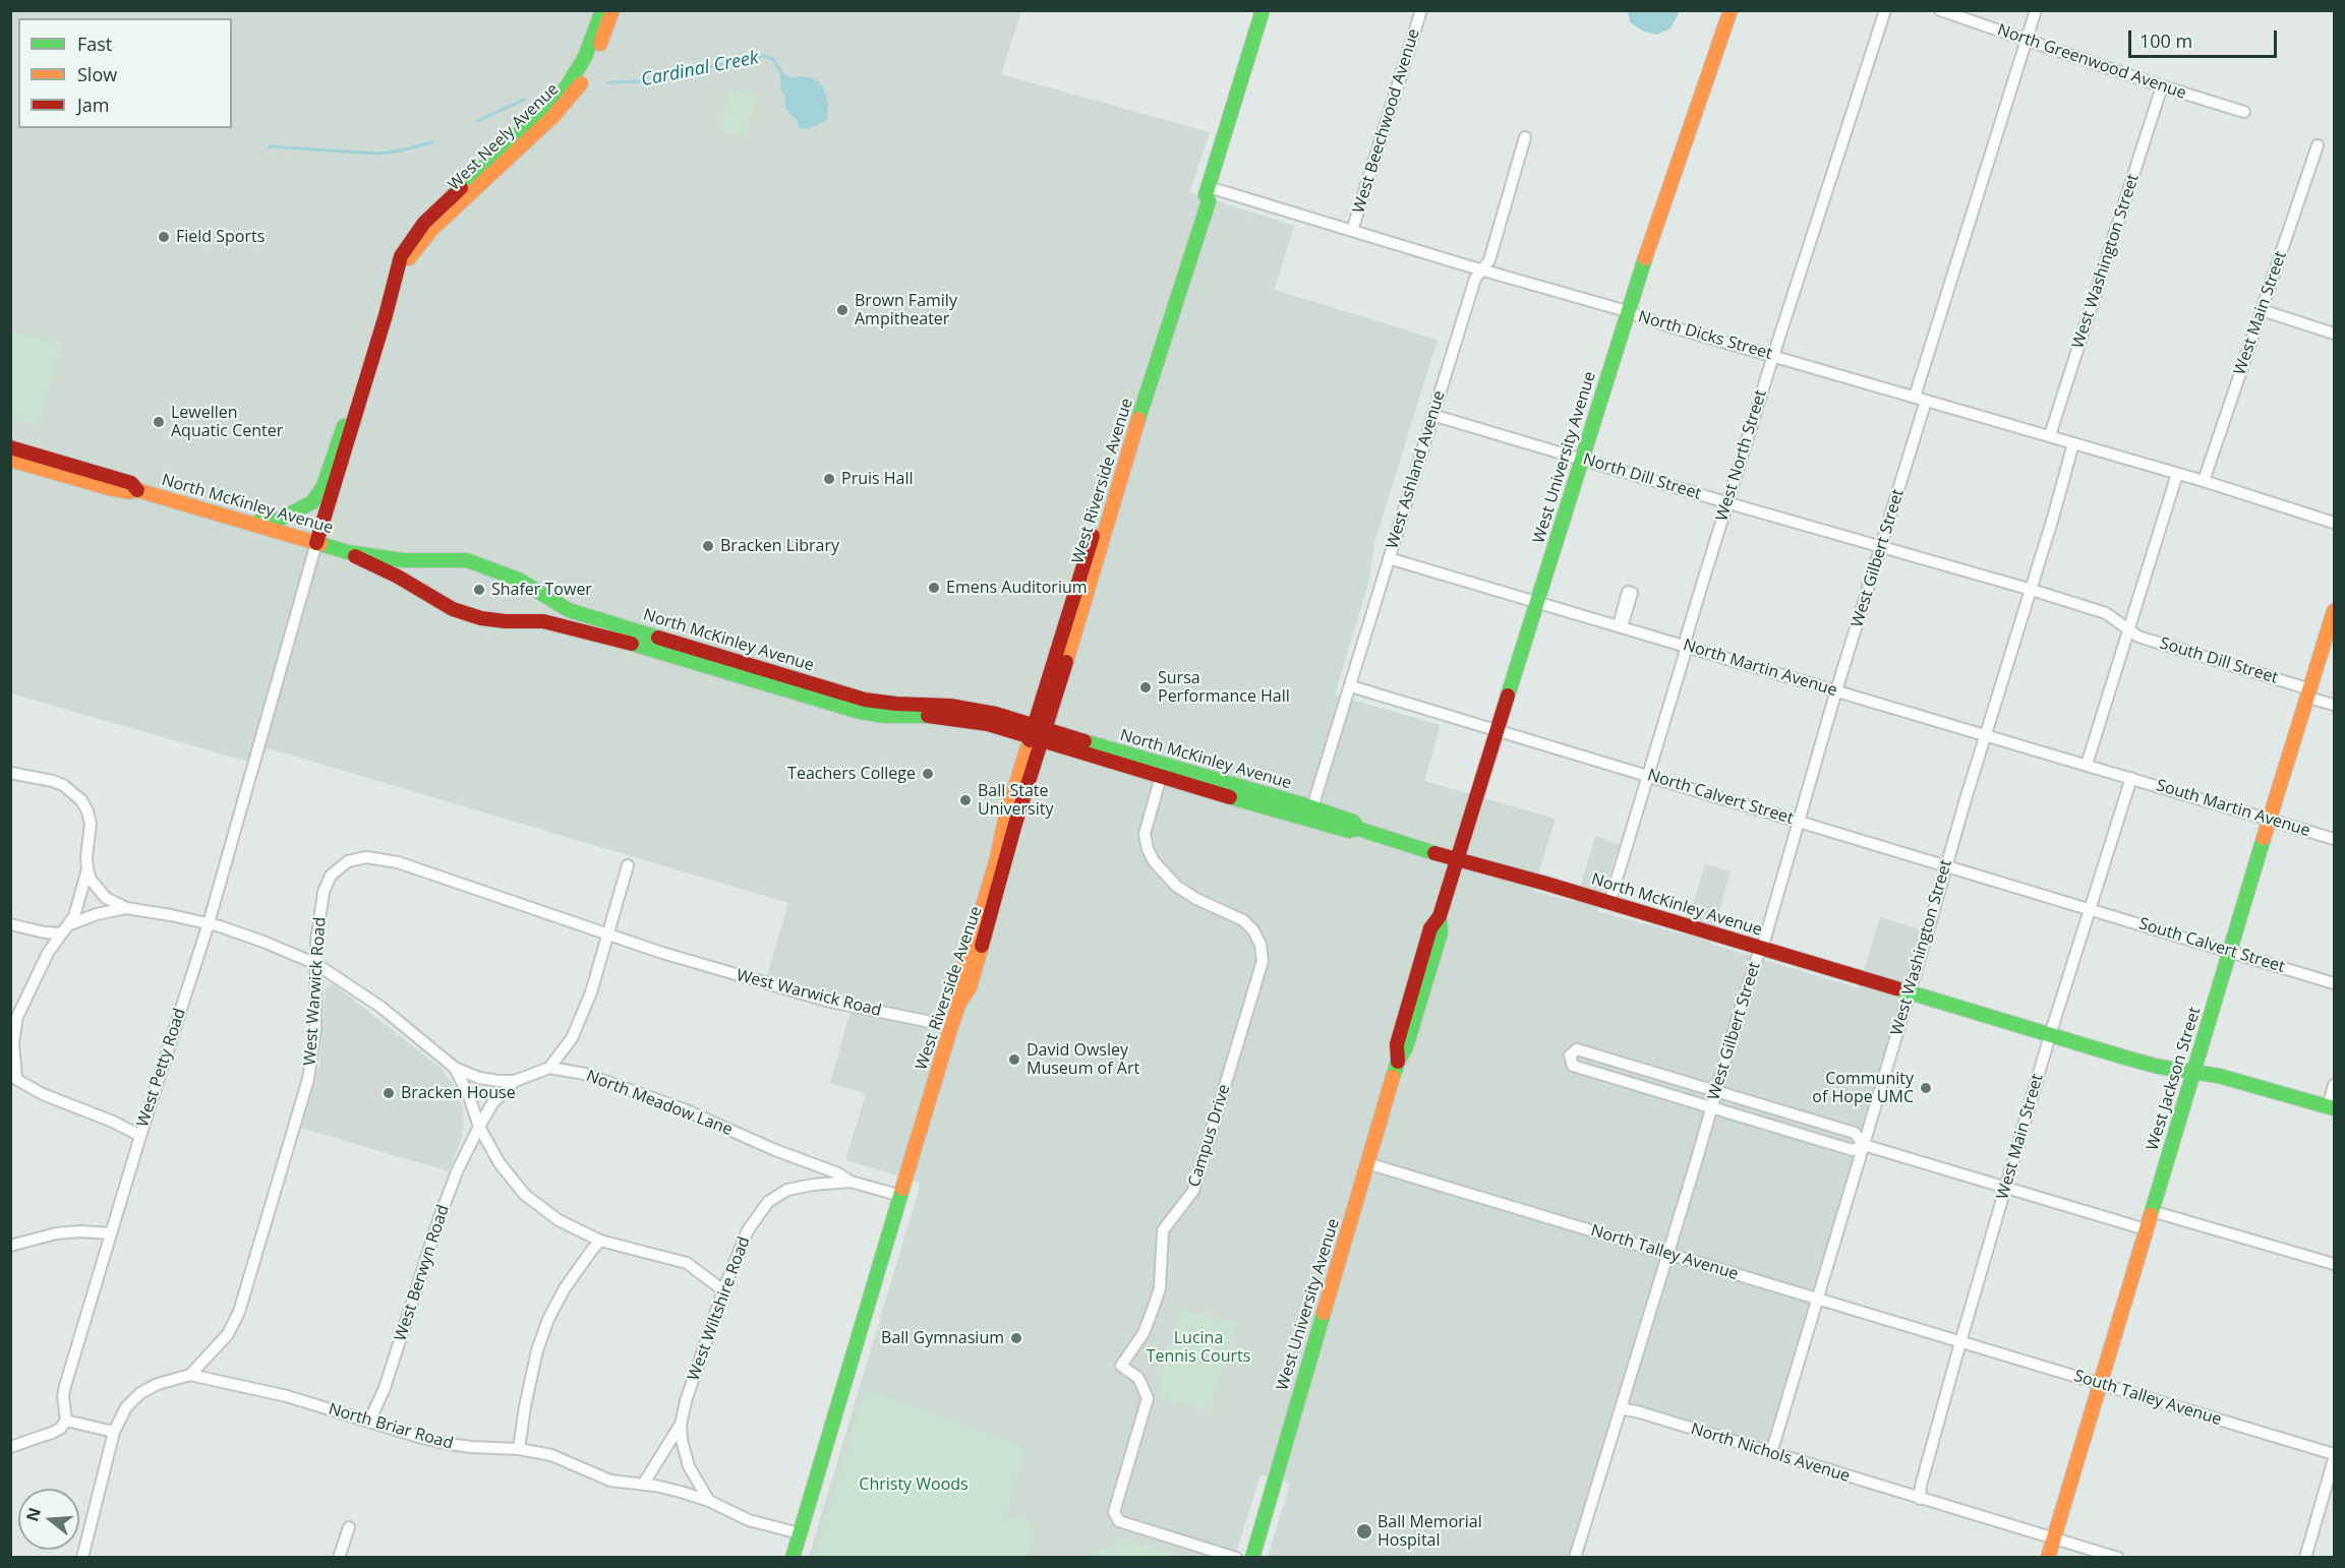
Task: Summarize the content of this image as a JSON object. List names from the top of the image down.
{
  "streets": {
    "main road": [
      "West Neely Avenue",
      "West University Avenue",
      "West Riverside Avenue",
      "North McKinley Avenue",
      "West Jackson Street"
    ],
    "street": [
      "North Greenwood Avenue",
      "West Beechwood Avenue",
      "West Washington Street",
      "West Main Street",
      "North Dicks Street",
      "West North Street",
      "West Ashland Avenue",
      "North Dill Street",
      "West Gilbert Street",
      "South Dill Street",
      "North Martin Avenue",
      "North Calvert Street",
      "South Martin Avenue",
      "South Calvert Street",
      "West Warwick Road",
      "West Petty Road",
      "North Meadow Lane",
      "Campus Drive",
      "North Talley Avenue",
      "West Berwyn Road",
      "West Wiltshire Road",
      "South Talley Avenue",
      "North Briar Road",
      "North Nichols Avenue"
    ]
  },
  "crossings": [
    ["North Greenwood Avenue", "West Washington Street"],
    ["West Beechwood Avenue", "North Dicks Street"],
    ["West Neely Avenue", "North McKinley Avenue"],
    ["West Neely Avenue", "West Petty Road"],
    ["West Washington Street", "North Dicks Street"],
    ["West Washington Street", "North Dill Street"],
    ["West Washington Street", "North McKinley Avenue"],
    ["West Washington Street", "North Martin Avenue"],
    ["West Washington Street", "North Calvert Street"],
    ["West Washington Street", "North Talley Avenue"],
    ["West Washington Street", "North Nichols Avenue"],
    ["West Main Street", "North Dicks Street"],
    ["West Main Street", "North McKinley Avenue"],
    ["West Main Street", "North Martin Avenue"],
    ["West Main Street", "North Calvert Street"],
    ["West Main Street", "South Martin Avenue"],
    ["West Main Street", "South Calvert Street"],
    ["West Main Street", "North Talley Avenue"],
    ["West Main Street", "South Talley Avenue"],
    ["West Main Street", "North Nichols Avenue"],
    ["North Dicks Street", "West North Street"],
    ["North Dicks Street", "West University Avenue"],
    ["North Dicks Street", "West Ashland Avenue"],
    ["North Dicks Street", "West Riverside Avenue"],
    ["North Dicks Street", "West Gilbert Street"],
    ["West North Street", "North Dill Street"],
    ["West North Street", "North McKinley Avenue"],
    ["West North Street", "North Martin Avenue"],
    ["West North Street", "North Calvert Street"],
    ["West University Avenue", "North Dill Street"],
    ["West University Avenue", "North McKinley Avenue"],
    ["West University Avenue", "North Martin Avenue"],
    ["West University Avenue", "North Calvert Street"],
    ["West University Avenue", "North Talley Avenue"],
    ["West Ashland Avenue", "North Dill Street"],
    ["West Ashland Avenue", "North McKinley Avenue"],
    ["West Ashland Avenue", "North Martin Avenue"],
    ["West Ashland Avenue", "North Calvert Street"],
    ["North Dill Street", "West Gilbert Street"],
    ["North Dill Street", "South Dill Street"],
    ["West Riverside Avenue", "North McKinley Avenue"],
    ["West Riverside Avenue", "West Warwick Road"],
    ["West Riverside Avenue", "North Meadow Lane"],
    ["West Riverside Avenue", "North Briar Road"],
    ["North McKinley Avenue", "West Gilbert Street"],
    ["North McKinley Avenue", "West Petty Road"],
    ["North McKinley Avenue", "West Jackson Street"],
    ["North McKinley Avenue", "Campus Drive"],
    ["West Gilbert Street", "North Martin Avenue"],
    ["West Gilbert Street", "North Calvert Street"],
    ["West Gilbert Street", "North Talley Avenue"],
    ["West Gilbert Street", "North Nichols Avenue"],
    ["South Dill Street", "West Jackson Street"],
    ["North Martin Avenue", "South Martin Avenue"],
    ["North Calvert Street", "South Calvert Street"],
    ["South Martin Avenue", "West Jackson Street"],
    ["South Calvert Street", "West Jackson Street"],
    ["West Warwick Road", "North Briar Road"],
    ["West Jackson Street", "South Talley Avenue"],
    ["West Jackson Street", "North Nichols Avenue"],
    ["North Meadow Lane", "West Wiltshire Road"],
    ["North Talley Avenue", "South Talley Avenue"],
    ["West Berwyn Road", "North Briar Road"],
    ["West Wiltshire Road", "North Briar Road"]
  ],
  "water": ["Cardinal Creek"],
  "parks": ["Lucina Tennis Courts", "Christy Woods"],
  "places": [
    "Field Sports",
    "Brown Family Ampitheater",
    "Lewellen Aquatic Center",
    "Pruis Hall",
    "Bracken Library",
    "Emens Auditorium",
    "Shafer Tower",
    "Sursa Performance Hall",
    "Teachers College",
    "Ball State University",
    "David Owsley Museum of Art",
    "Community of Hope UMC",
    "Bracken House",
    "Ball Gymnasium",
    "Ball Memorial Hospital"
  ],
  "legend": ["Fast", "Slow", "Jam"],
  "scale_bar": "100 m",
  "north": "left"
}
